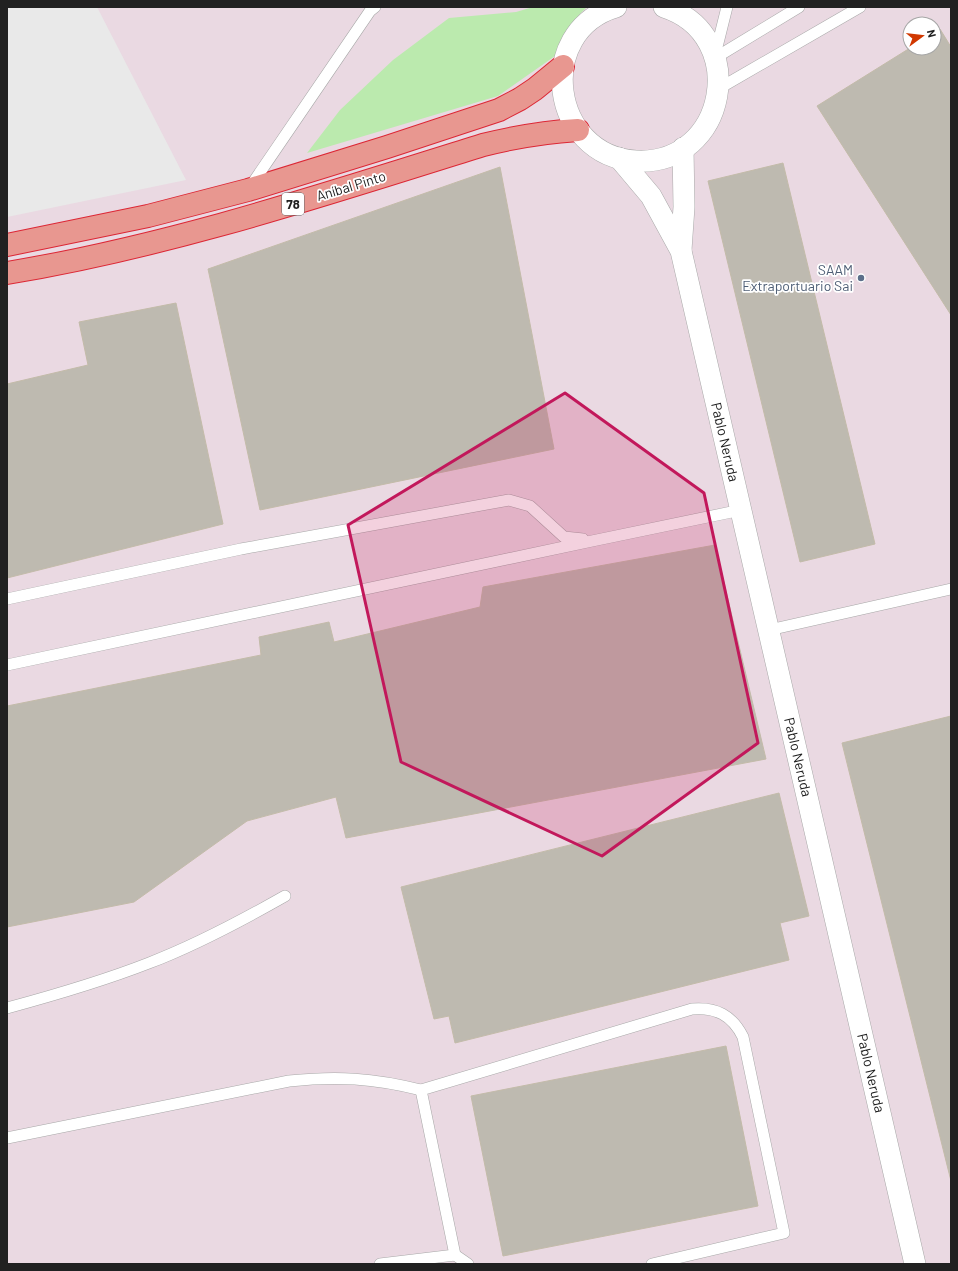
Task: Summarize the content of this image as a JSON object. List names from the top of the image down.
{
  "streets": {
    "highway": ["Aníbal Pinto", "78"],
    "street": ["Pablo Neruda"]
  },
  "places": ["SAAM Extraportuario Sai"],
  "north": "right"
}
